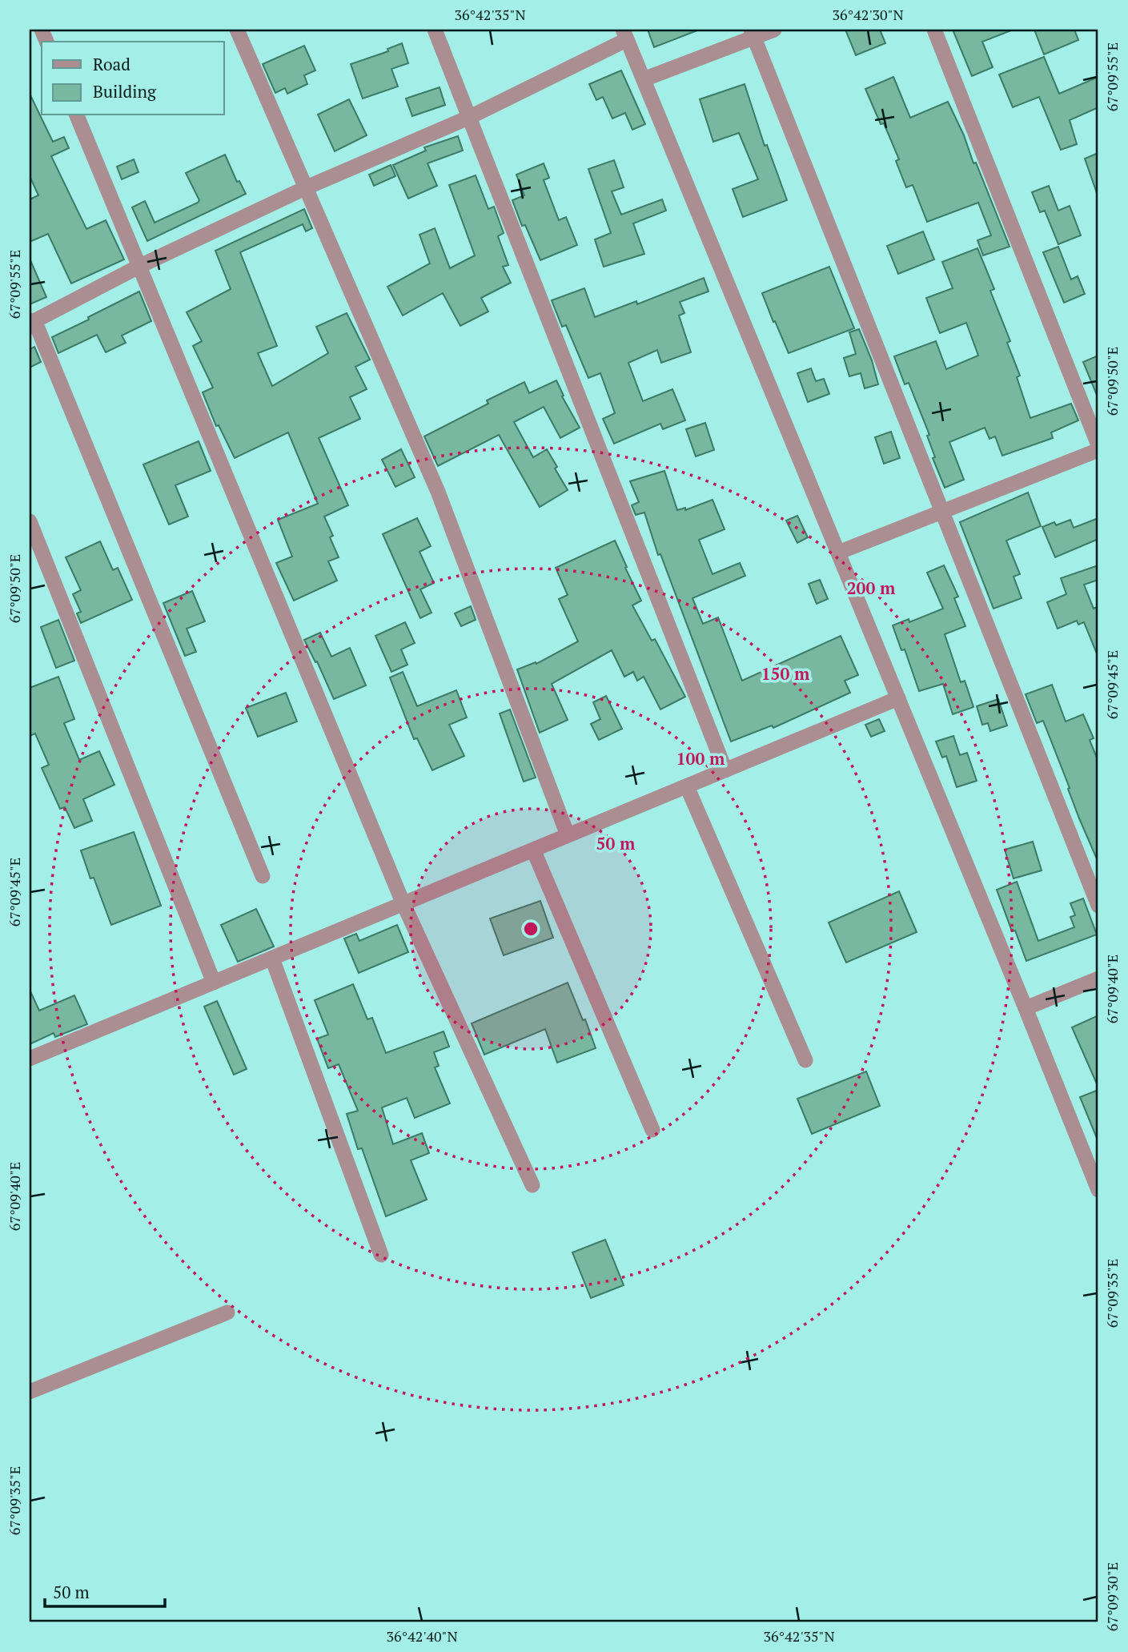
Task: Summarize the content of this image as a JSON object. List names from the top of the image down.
{
  "legend": ["Road", "Building"],
  "scale_bar": "50 m",
  "coordinates": [
    "36°42'35\"N",
    "36°42'30\"N",
    "67°09'55\"E",
    "67°09'50\"E",
    "67°09'45\"E",
    "67°09'40\"E",
    "67°09'35\"E",
    "67°09'30\"E",
    "36°42'40\"N"
  ],
  "rings": [
    "200 m",
    "150 m",
    "100 m",
    "50 m"
  ]
}
